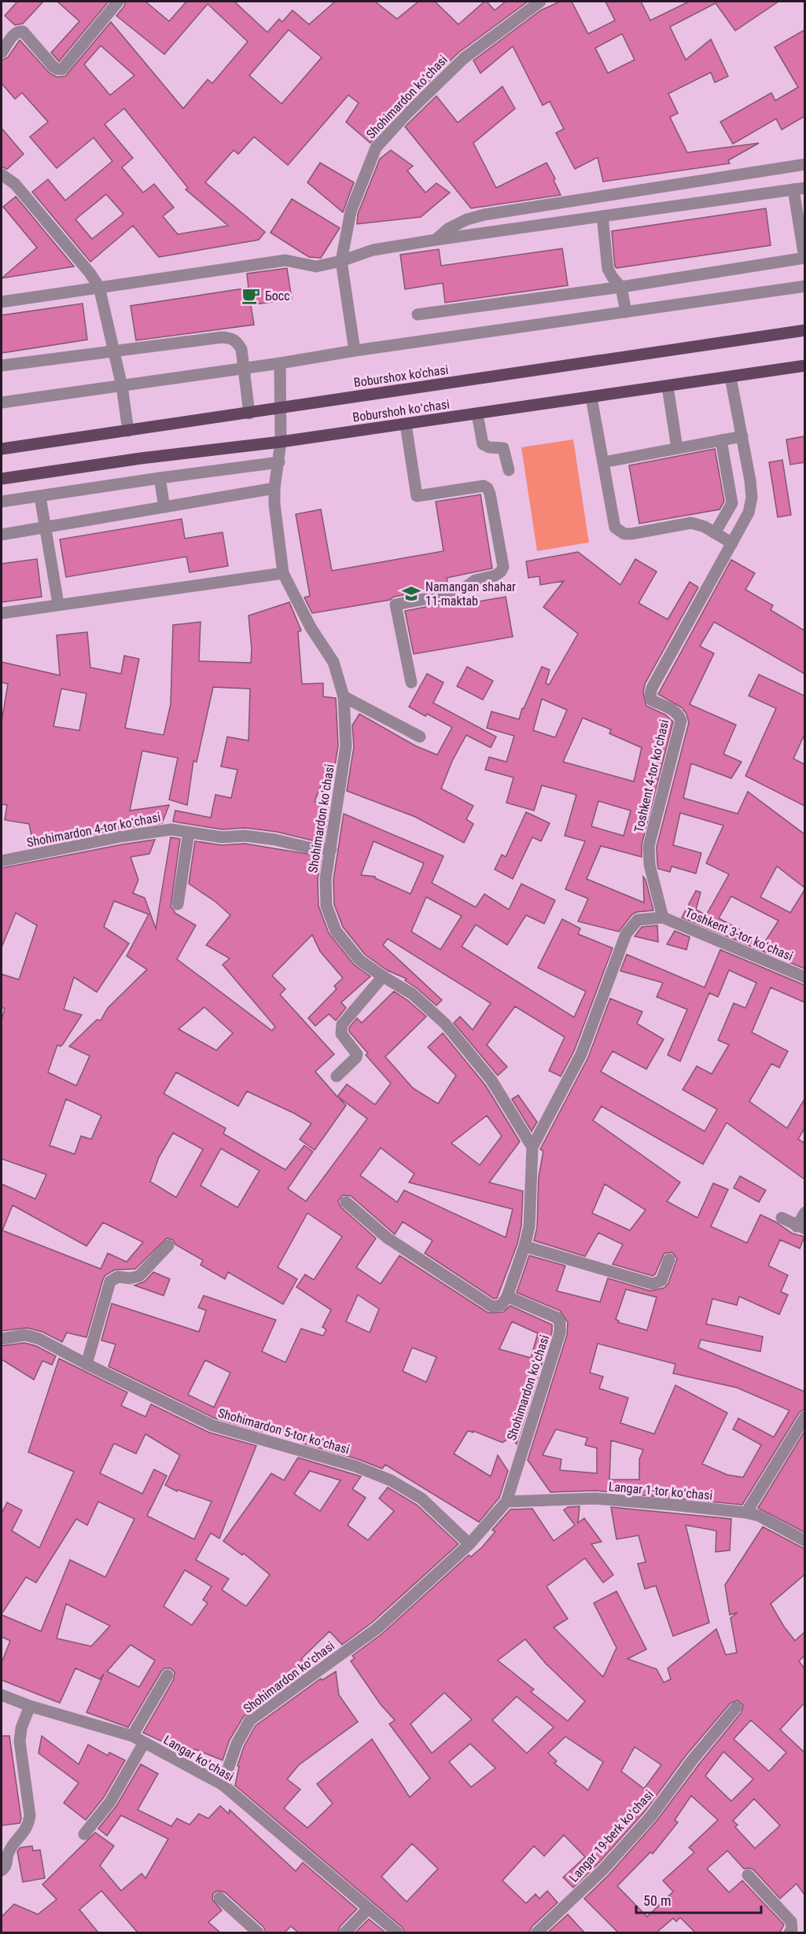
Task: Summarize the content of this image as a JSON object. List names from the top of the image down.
{
  "streets": {
    "main road": ["Boburshox ko'chasi", "Boburshoh koʻchasi"],
    "street": [
      "Shohimardon koʻchasi",
      "Toshkent 4-tor koʻchasi",
      "Shohimardon 4-tor koʻchasi",
      "Toshkent 3-tor koʻchasi",
      "Shohimardon 5-tor koʻchasi",
      "Langar 1-tor koʻchasi",
      "Langar koʻchasi",
      "Langar 19-berk koʻchasi"
    ]
  },
  "crossings": [
    ["Shohimardon koʻchasi", "Boburshox ko'chasi"],
    ["Shohimardon koʻchasi", "Boburshoh koʻchasi"],
    ["Shohimardon koʻchasi", "Shohimardon 4-tor koʻchasi"],
    ["Shohimardon koʻchasi", "Shohimardon 5-tor koʻchasi"],
    ["Shohimardon koʻchasi", "Langar 1-tor koʻchasi"],
    ["Shohimardon koʻchasi", "Langar koʻchasi"],
    ["Boburshoh koʻchasi", "Toshkent 4-tor koʻchasi"],
    ["Toshkent 4-tor koʻchasi", "Toshkent 3-tor koʻchasi"]
  ],
  "places": {
    "cafe": ["Босс"],
    "school or university": ["Namangan shahar 11-maktab"]
  },
  "scale_bar": "50 m"
}
